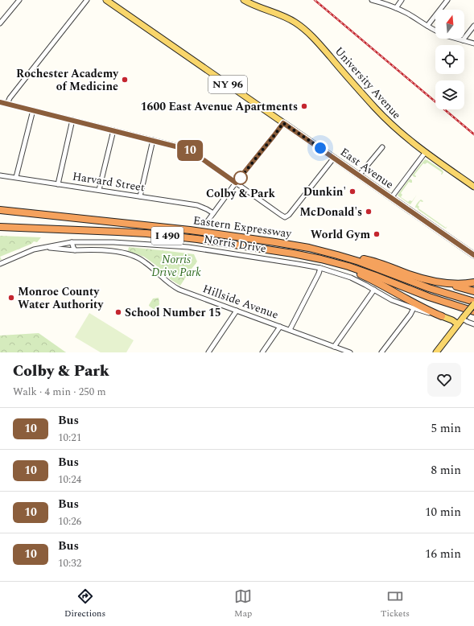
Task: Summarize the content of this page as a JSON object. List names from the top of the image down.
{
  "streets": {
    "highway": ["Eastern Expressway", "I 490"],
    "main road": [
      "University Avenue",
      "NY 96",
      "East Avenue",
      "Norris Drive"
    ],
    "street": ["Harvard Street", "Hillside Avenue"]
  },
  "crossings": [
    ["Norris Drive", "Hillside Avenue"]
  ],
  "parks": ["Norris Drive Park"],
  "places": [
    "Rochester Academy of Medicine",
    "1600 East Avenue Apartments",
    "Colby & Park",
    "Dunkin'",
    "McDonald's",
    "World Gym",
    "Monroe County Water Authority",
    "School Number 15"
  ],
  "lines": ["bus line 10"],
  "north": "top",
  "page": {
    "on_map": "10",
    "heading": ["Colby & Park", "Walk · 4 min · 250 m"],
    "list": [
      {
        "mark": "10",
        "name": "Bus",
        "note": "10:21",
        "value": "5 min"
      },
      {
        "mark": "10",
        "name": "Bus",
        "note": "10:24",
        "value": "8 min"
      },
      {
        "mark": "10",
        "name": "Bus",
        "note": "10:26",
        "value": "10 min"
      },
      {
        "mark": "10",
        "name": "Bus",
        "note": "10:32",
        "value": "16 min"
      }
    ],
    "tabs": ["Directions", "Map", "Tickets"]
  }
}
